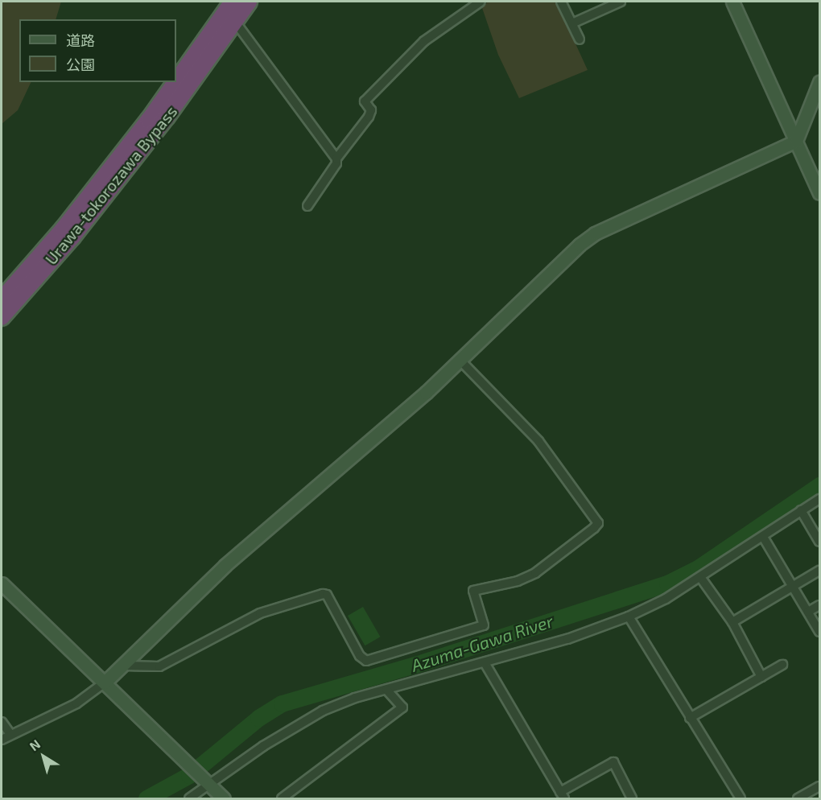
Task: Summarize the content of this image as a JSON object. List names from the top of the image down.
{
  "streets": {
    "highway": ["Urawa-tokorozawa Bypass"]
  },
  "water": ["Azuma-Gawa River"],
  "legend": ["道路", "公園"],
  "north": "top left"
}
